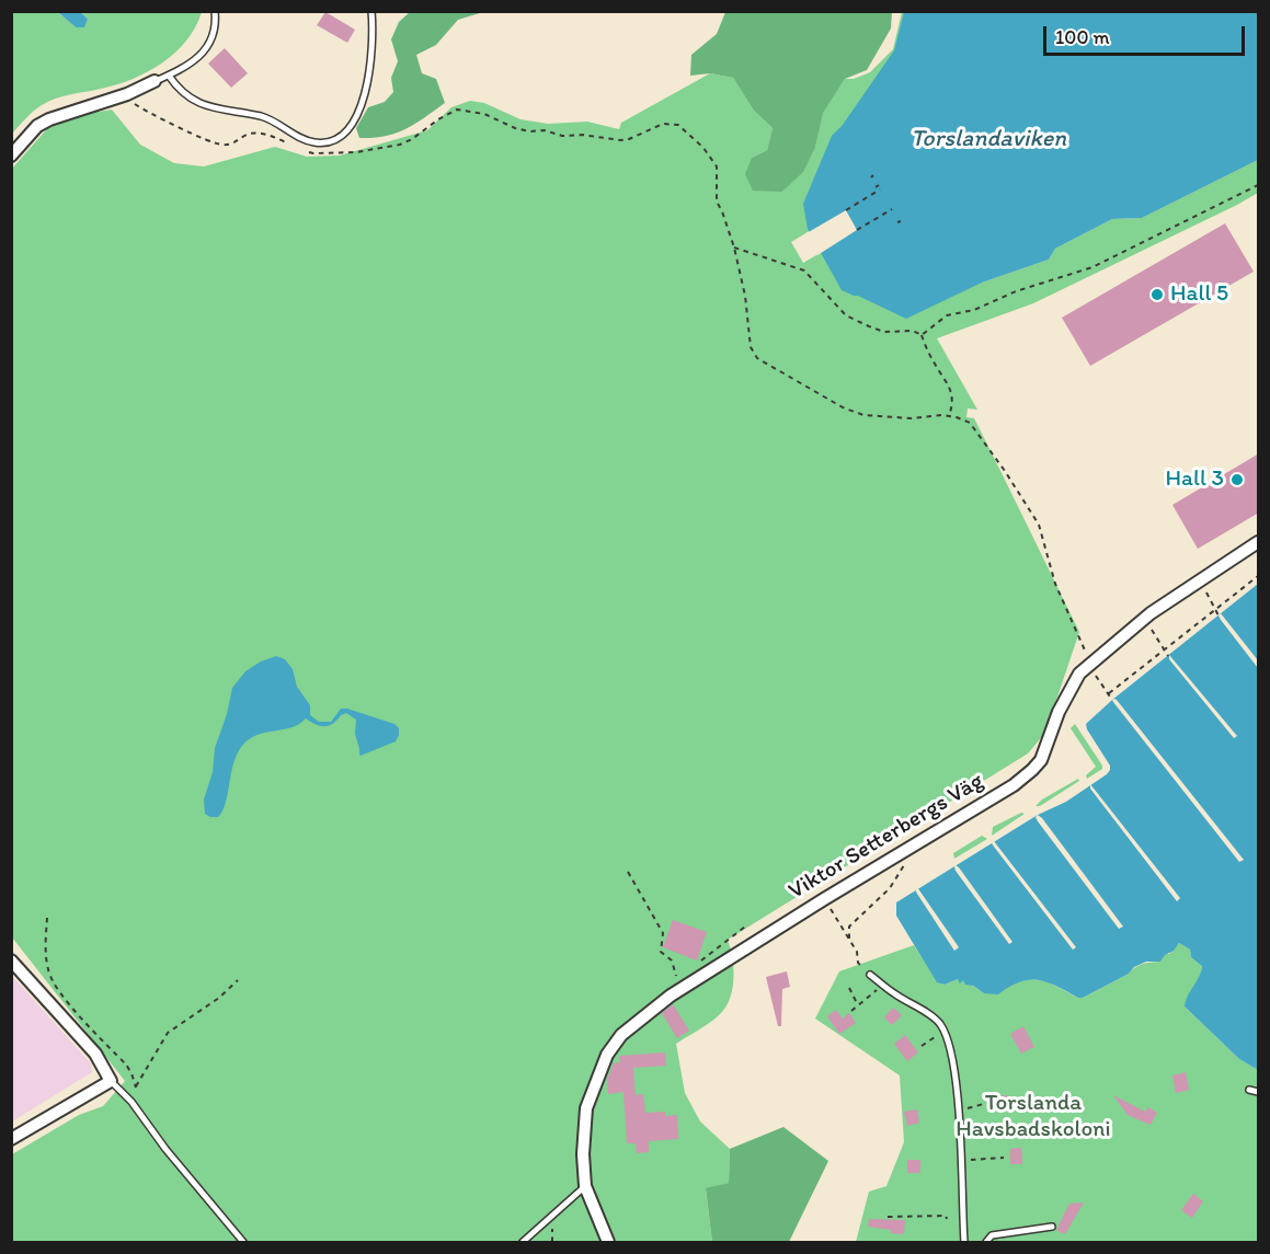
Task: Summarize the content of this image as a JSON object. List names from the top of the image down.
{
  "streets": {
    "street": ["Viktor Setterbergs Väg"]
  },
  "water": ["Torslandaviken"],
  "parks": ["Torslanda Havsbadskoloni"],
  "places": ["Hall 5", "Hall 3"],
  "scale_bar": "100 m"
}
